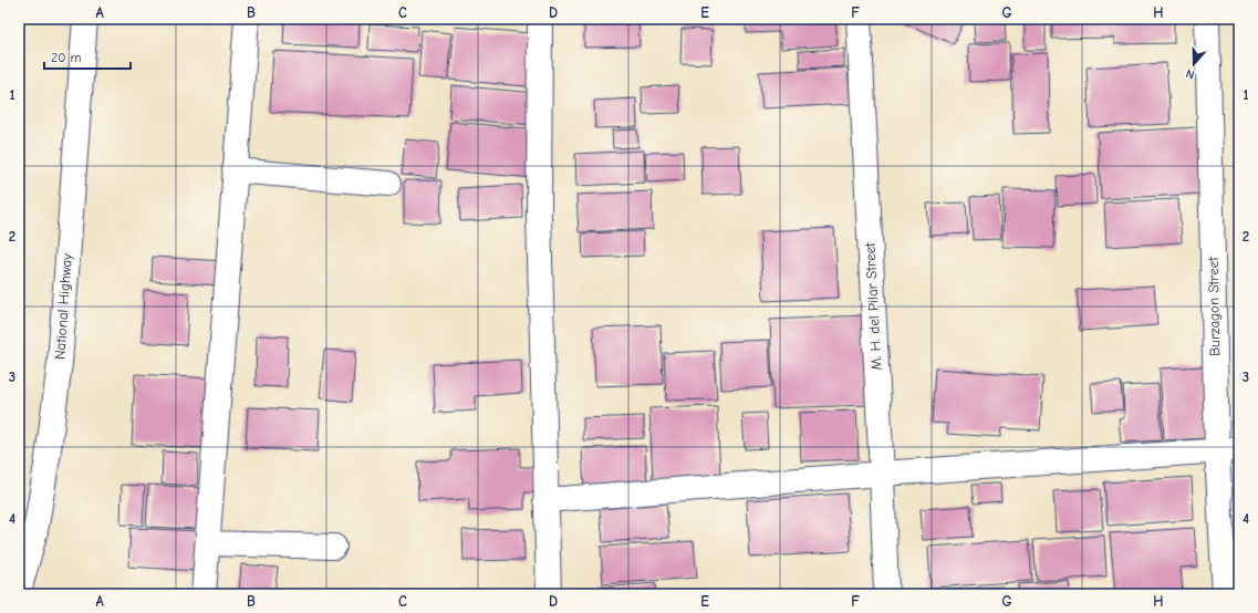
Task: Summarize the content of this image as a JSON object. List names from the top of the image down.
{
  "streets": {
    "street": ["National Highway", "M. H. del Pilar Street", "Burzagon Street"]
  },
  "scale_bar": "20 m",
  "north": "bottom",
  "grid": {
    "columns": [
      "A",
      "B",
      "C",
      "D",
      "E",
      "F",
      "G",
      "H"
    ],
    "rows": [
      "1",
      "2",
      "3",
      "4"
    ]
  }
}
